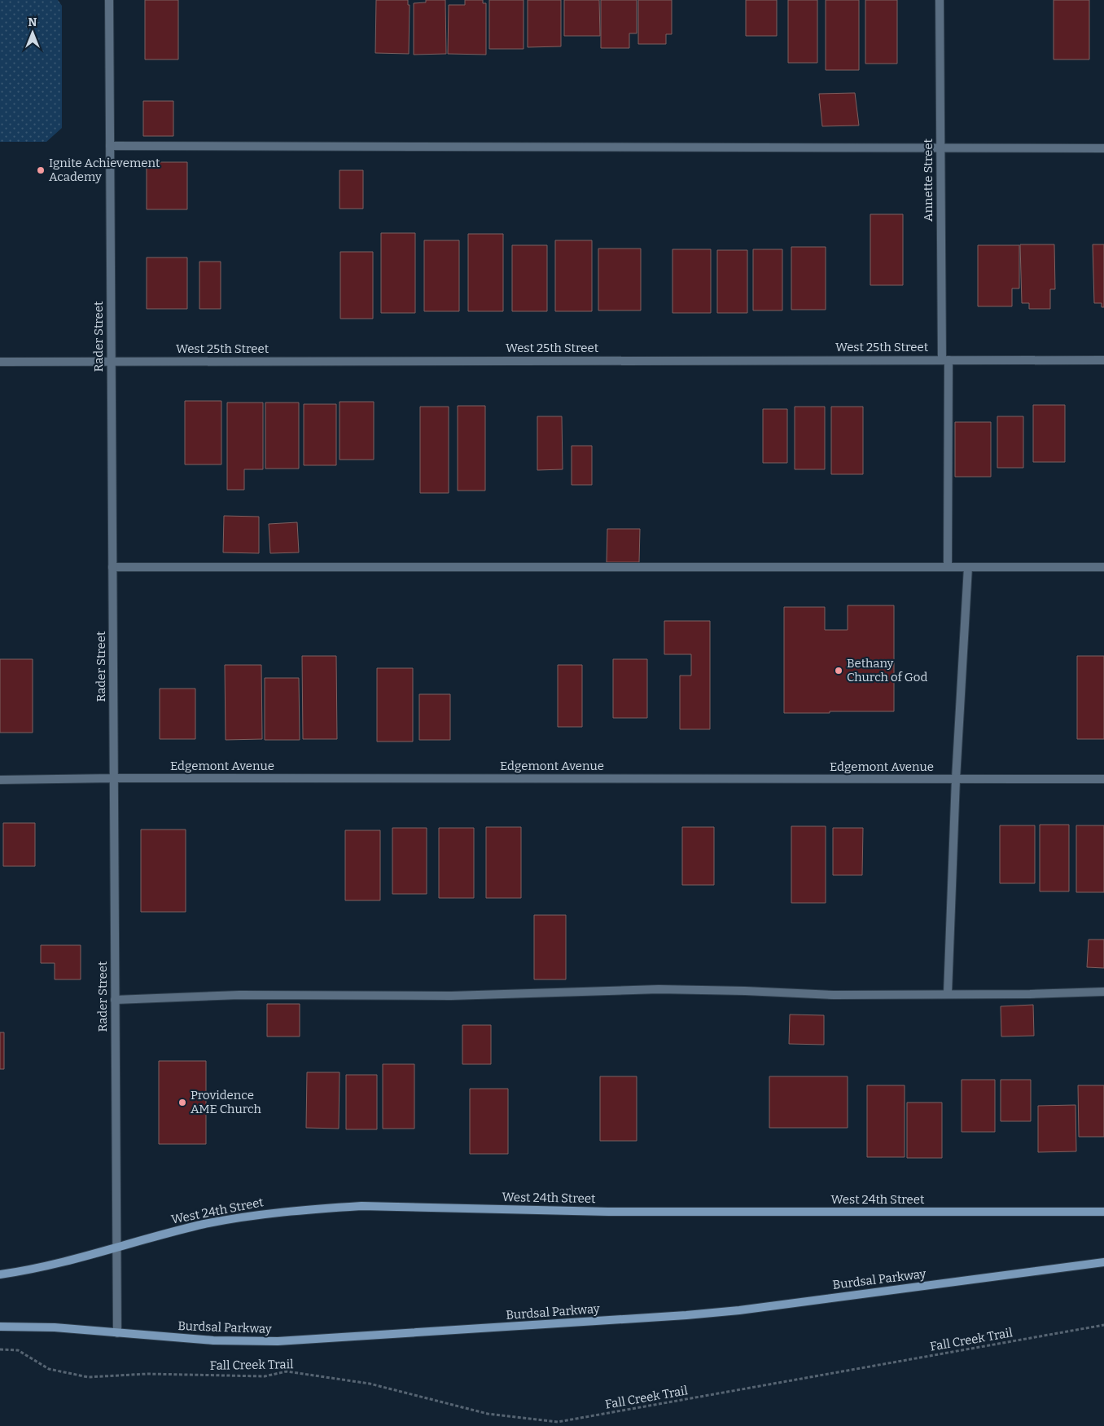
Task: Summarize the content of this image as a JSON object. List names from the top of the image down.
{
  "streets": {
    "street": [
      "Annette Street",
      "Rader Street",
      "West 25th Street",
      "Edgemont Avenue",
      "West 24th Street",
      "Burdsal Parkway"
    ],
    "path": ["Fall Creek Trail"]
  },
  "crossings": [
    ["Annette Street", "West 25th Street"],
    ["Rader Street", "West 25th Street"],
    ["Rader Street", "Edgemont Avenue"],
    ["Rader Street", "West 24th Street"],
    ["Rader Street", "Burdsal Parkway"]
  ],
  "places": ["Ignite Achievement Academy", "Bethany Church of God", "Providence AME Church"],
  "north": "top"
}
